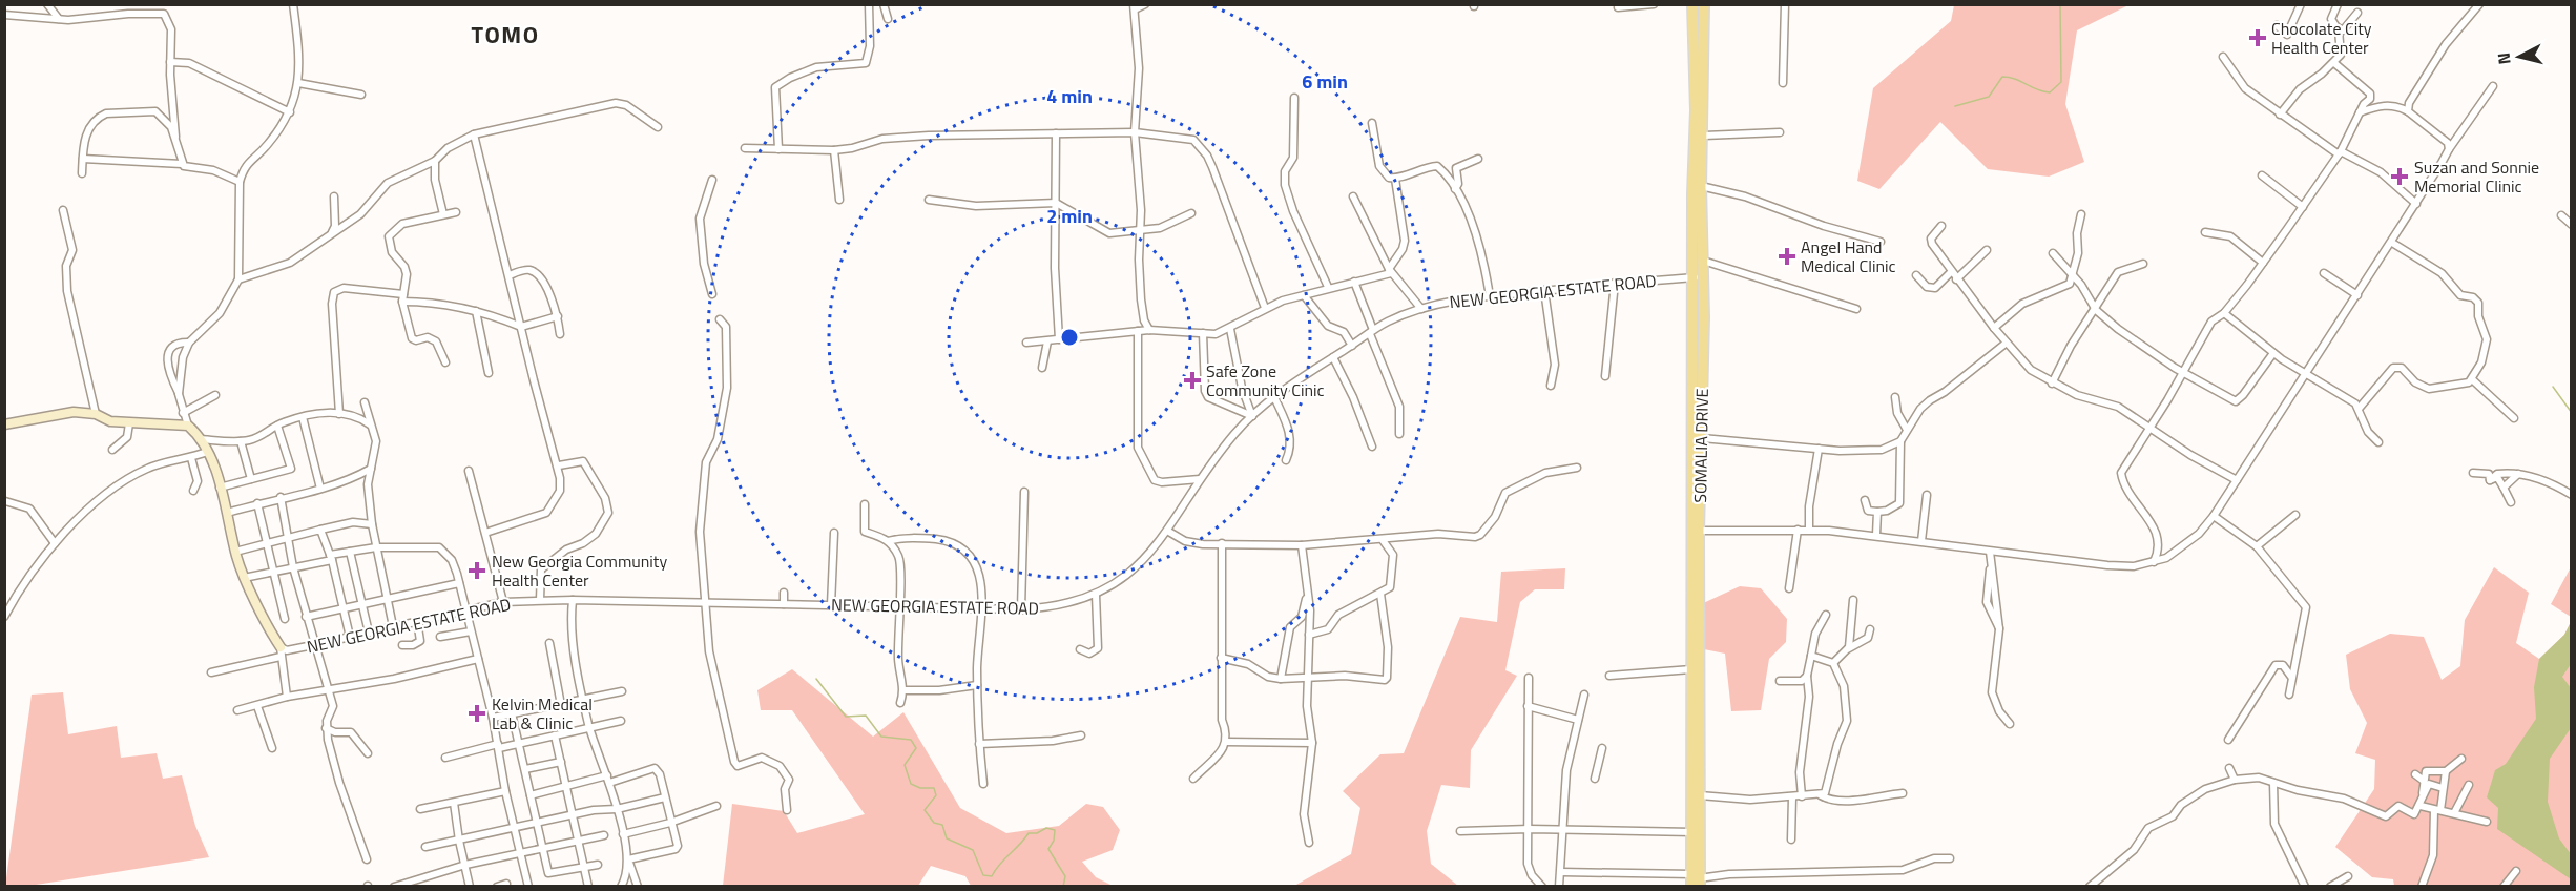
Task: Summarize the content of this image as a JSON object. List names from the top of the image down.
{
  "streets": {
    "main road": ["SOMALIA DRIVE"],
    "street": ["NEW GEORGIA ESTATE ROAD"]
  },
  "crossings": [
    ["NEW GEORGIA ESTATE ROAD", "SOMALIA DRIVE"]
  ],
  "districts": ["TOMO"],
  "places": {
    "health": [
      "Chocolate City Health Center",
      "Suzan and Sonnie Memorial Clinic",
      "Angel Hand Medical Clinic",
      "Safe Zone Community Cinic",
      "New Georgia Community Health Center",
      "Kelvin Medical Lab & Clinic"
    ]
  },
  "north": "left",
  "rings": ["6 min", "4 min", "2 min"]
}
